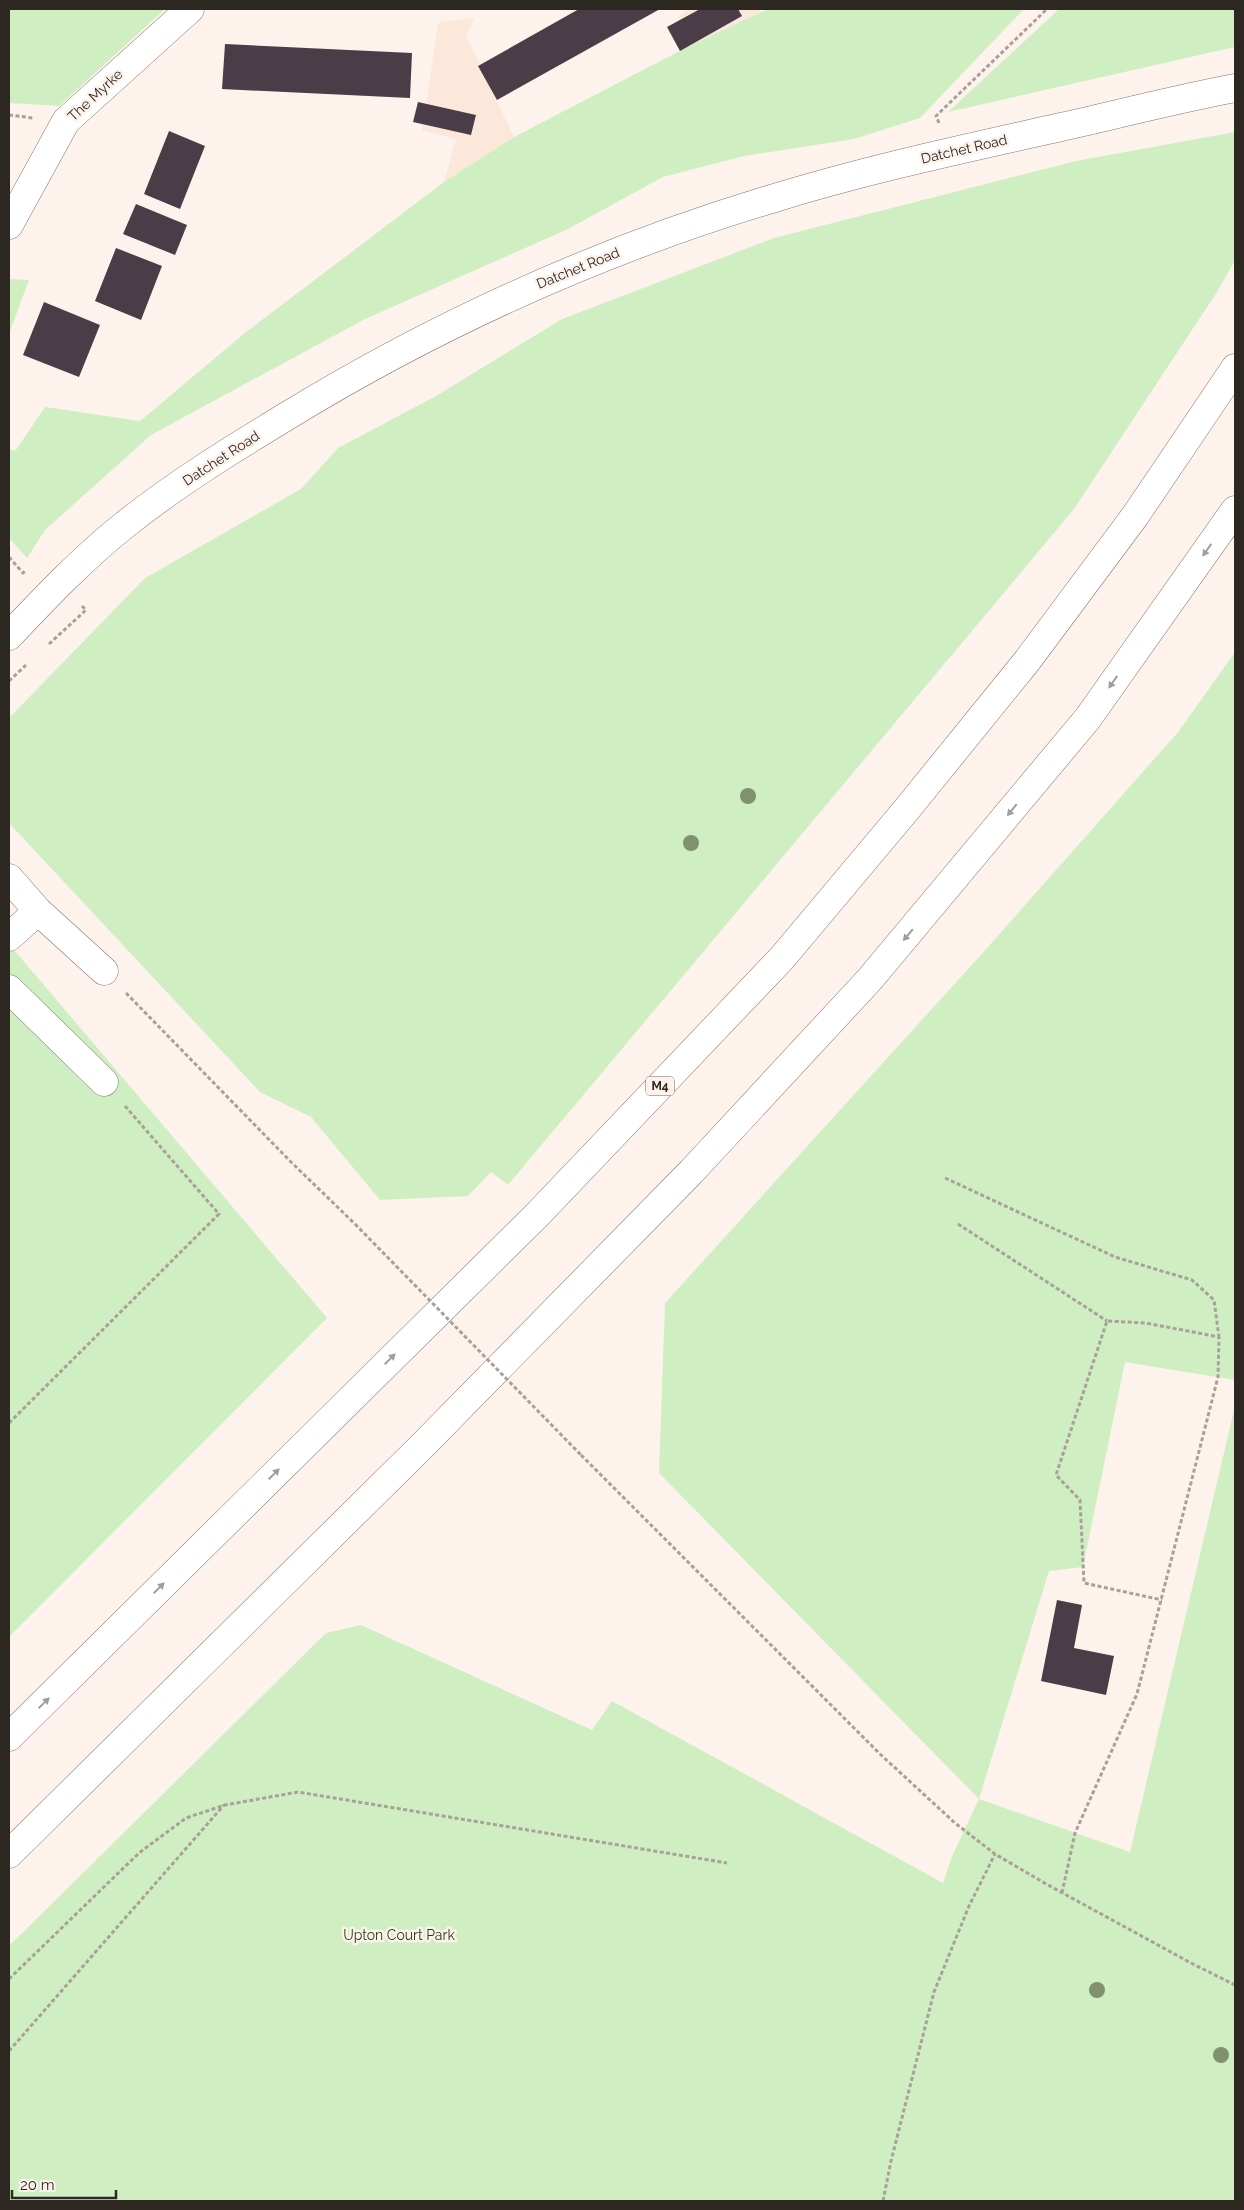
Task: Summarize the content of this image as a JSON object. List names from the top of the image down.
{
  "streets": {
    "main road": ["The Myrke", "Datchet Road", "M4"]
  },
  "parks": ["Upton Court Park"],
  "scale_bar": "20 m"
}
